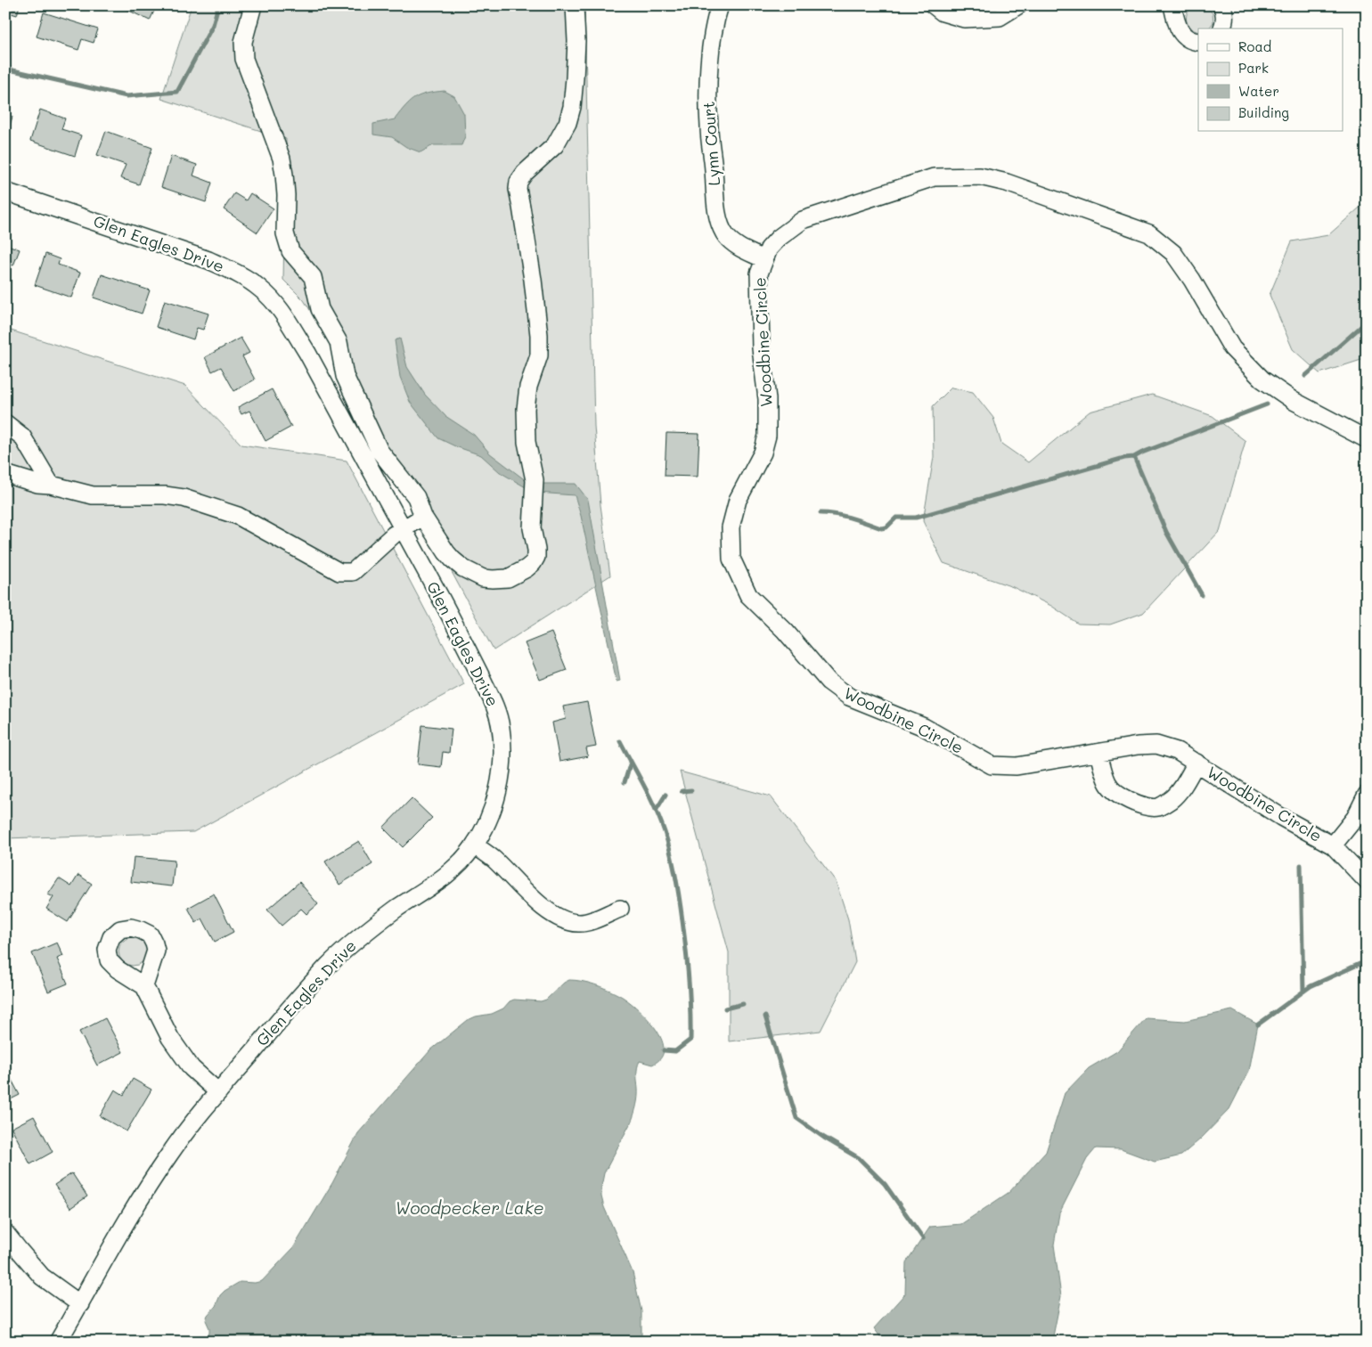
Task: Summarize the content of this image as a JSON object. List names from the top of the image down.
{
  "streets": {
    "street": ["Lynn Court", "Glen Eagles Drive", "Woodbine Circle"]
  },
  "crossings": [
    ["Lynn Court", "Woodbine Circle"]
  ],
  "water": ["Woodpecker Lake"],
  "legend": [
    "Road",
    "Park",
    "Water",
    "Building"
  ]
}
